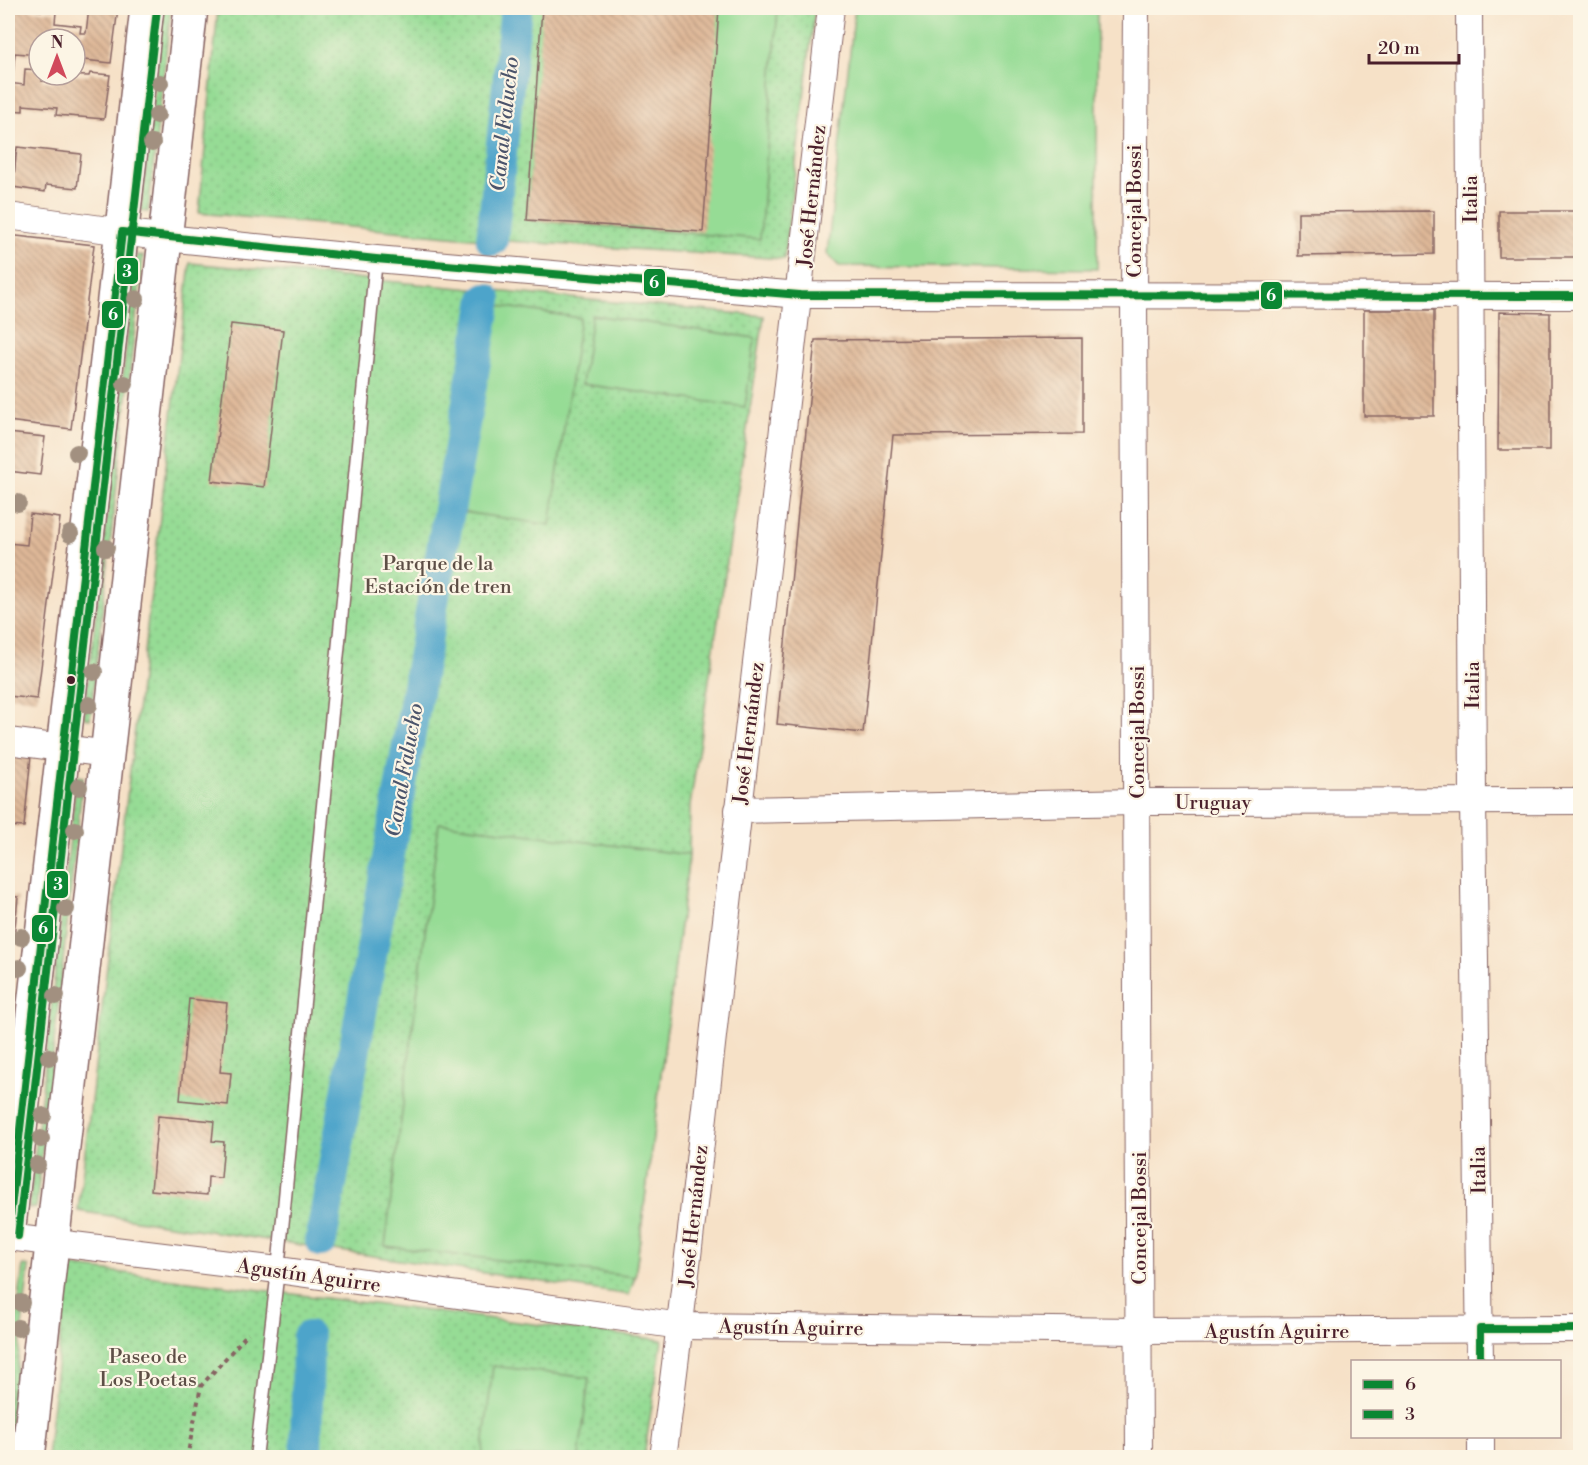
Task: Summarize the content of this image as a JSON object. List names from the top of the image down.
{
  "streets": {
    "street": [
      "José Hernández",
      "Italia",
      "Concejal Bossi",
      "Uruguay",
      "Agustín Aguirre"
    ]
  },
  "crossings": [
    ["José Hernández", "Uruguay"],
    ["José Hernández", "Agustín Aguirre"],
    ["Italia", "Uruguay"],
    ["Italia", "Agustín Aguirre"],
    ["Concejal Bossi", "Uruguay"],
    ["Concejal Bossi", "Agustín Aguirre"]
  ],
  "water": ["Canal Falucho"],
  "parks": ["Parque de la Estación de tren", "Paseo de Los Poetas"],
  "lines": ["transit line 3", "transit line 6"],
  "legend": ["6", "3"],
  "scale_bar": "20 m",
  "north": "top"
}
